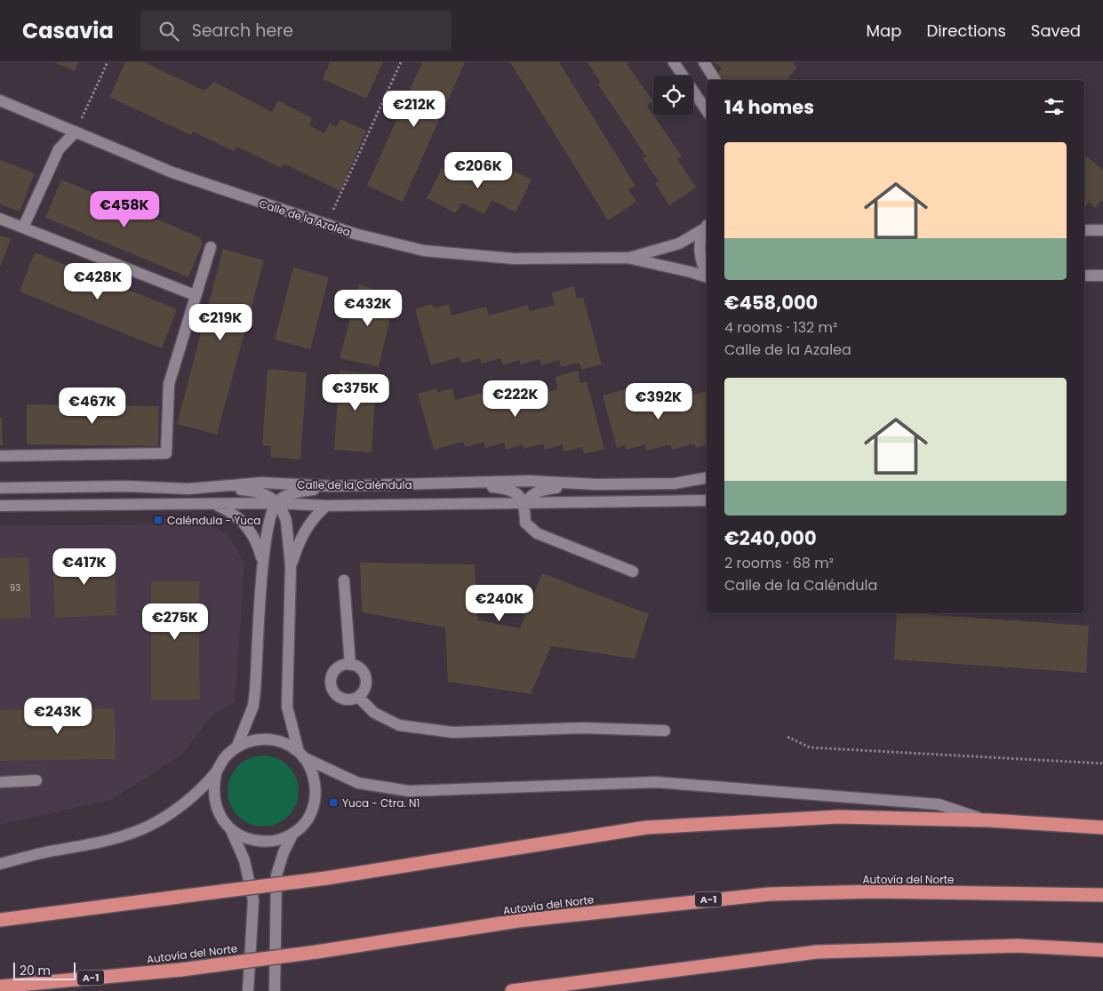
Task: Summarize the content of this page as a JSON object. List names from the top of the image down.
{
  "streets": {
    "highway": ["Autovía del Norte", "A-1"],
    "street": ["Calle de la Azalea", "Calle de la Caléndula"]
  },
  "places": {
    "transit": ["Caléndula - Yuca", "Yuca - Ctra. N1"]
  },
  "house_numbers": ["93"],
  "scale_bar": "20 m",
  "page": {
    "header": "Casavia",
    "search": "Search here",
    "nav": ["Map", "Directions", "Saved"],
    "heading": "14 homes",
    "price": [
      "€212K",
      "€206K",
      "€458K",
      "€428K",
      "€432K",
      "€219K",
      "€375K",
      "€222K",
      "€392K",
      "€467K",
      "€417K",
      "€240K",
      "€275K",
      "€243K"
    ],
    "list": [
      {
        "name": "€458,000",
        "note": "4 rooms · 132 m² · Calle de la Azalea"
      },
      {
        "name": "€240,000",
        "note": "2 rooms · 68 m² · Calle de la Caléndula"
      }
    ],
    "scale": "20 m"
  }
}
